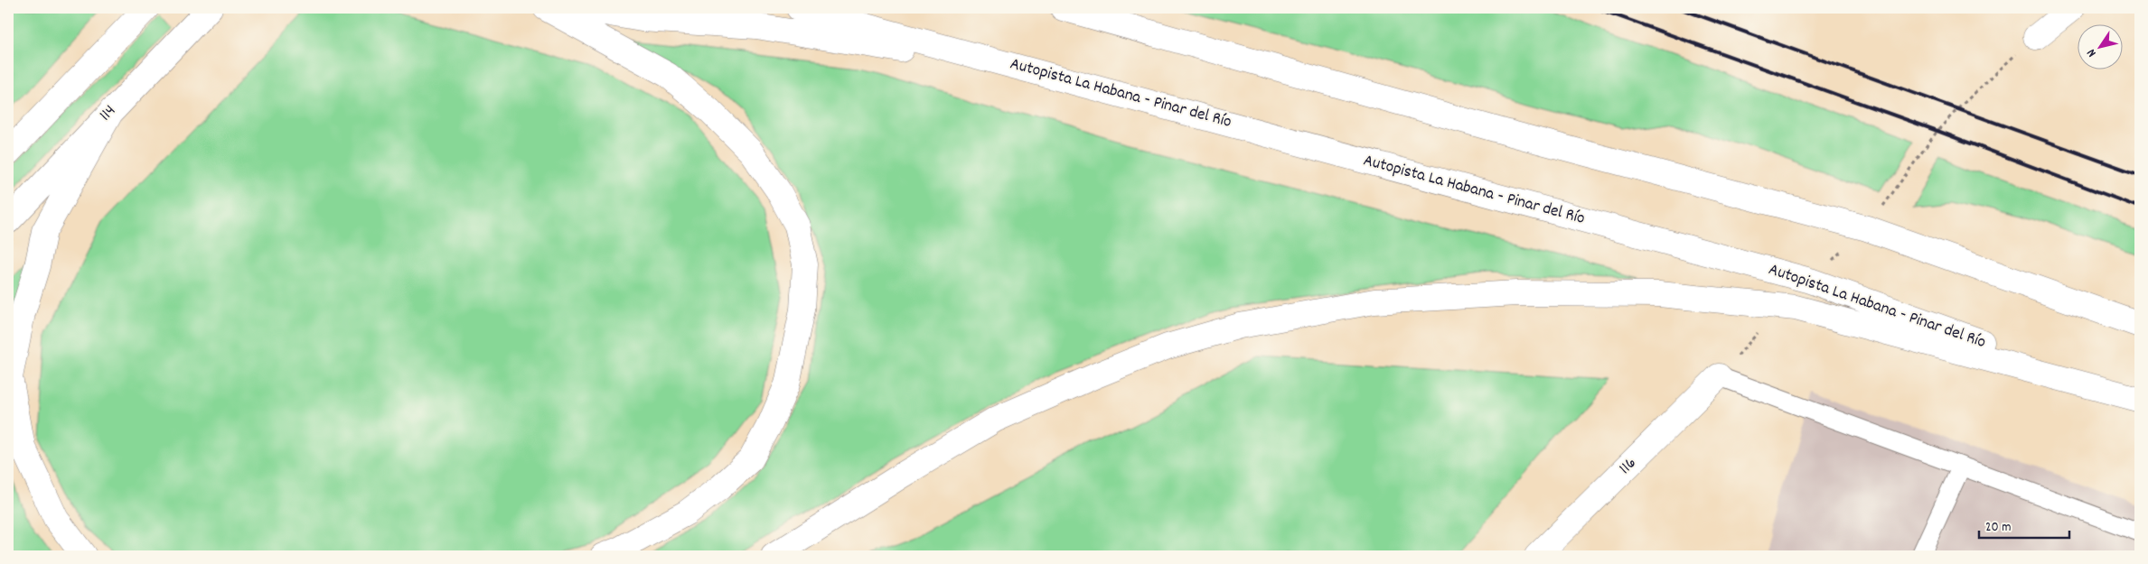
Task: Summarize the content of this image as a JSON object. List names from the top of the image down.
{
  "streets": {
    "main road": ["Autopista La Habana - Pinar del Río", "114", "116"]
  },
  "scale_bar": "20 m",
  "north": "bottom left"
}
